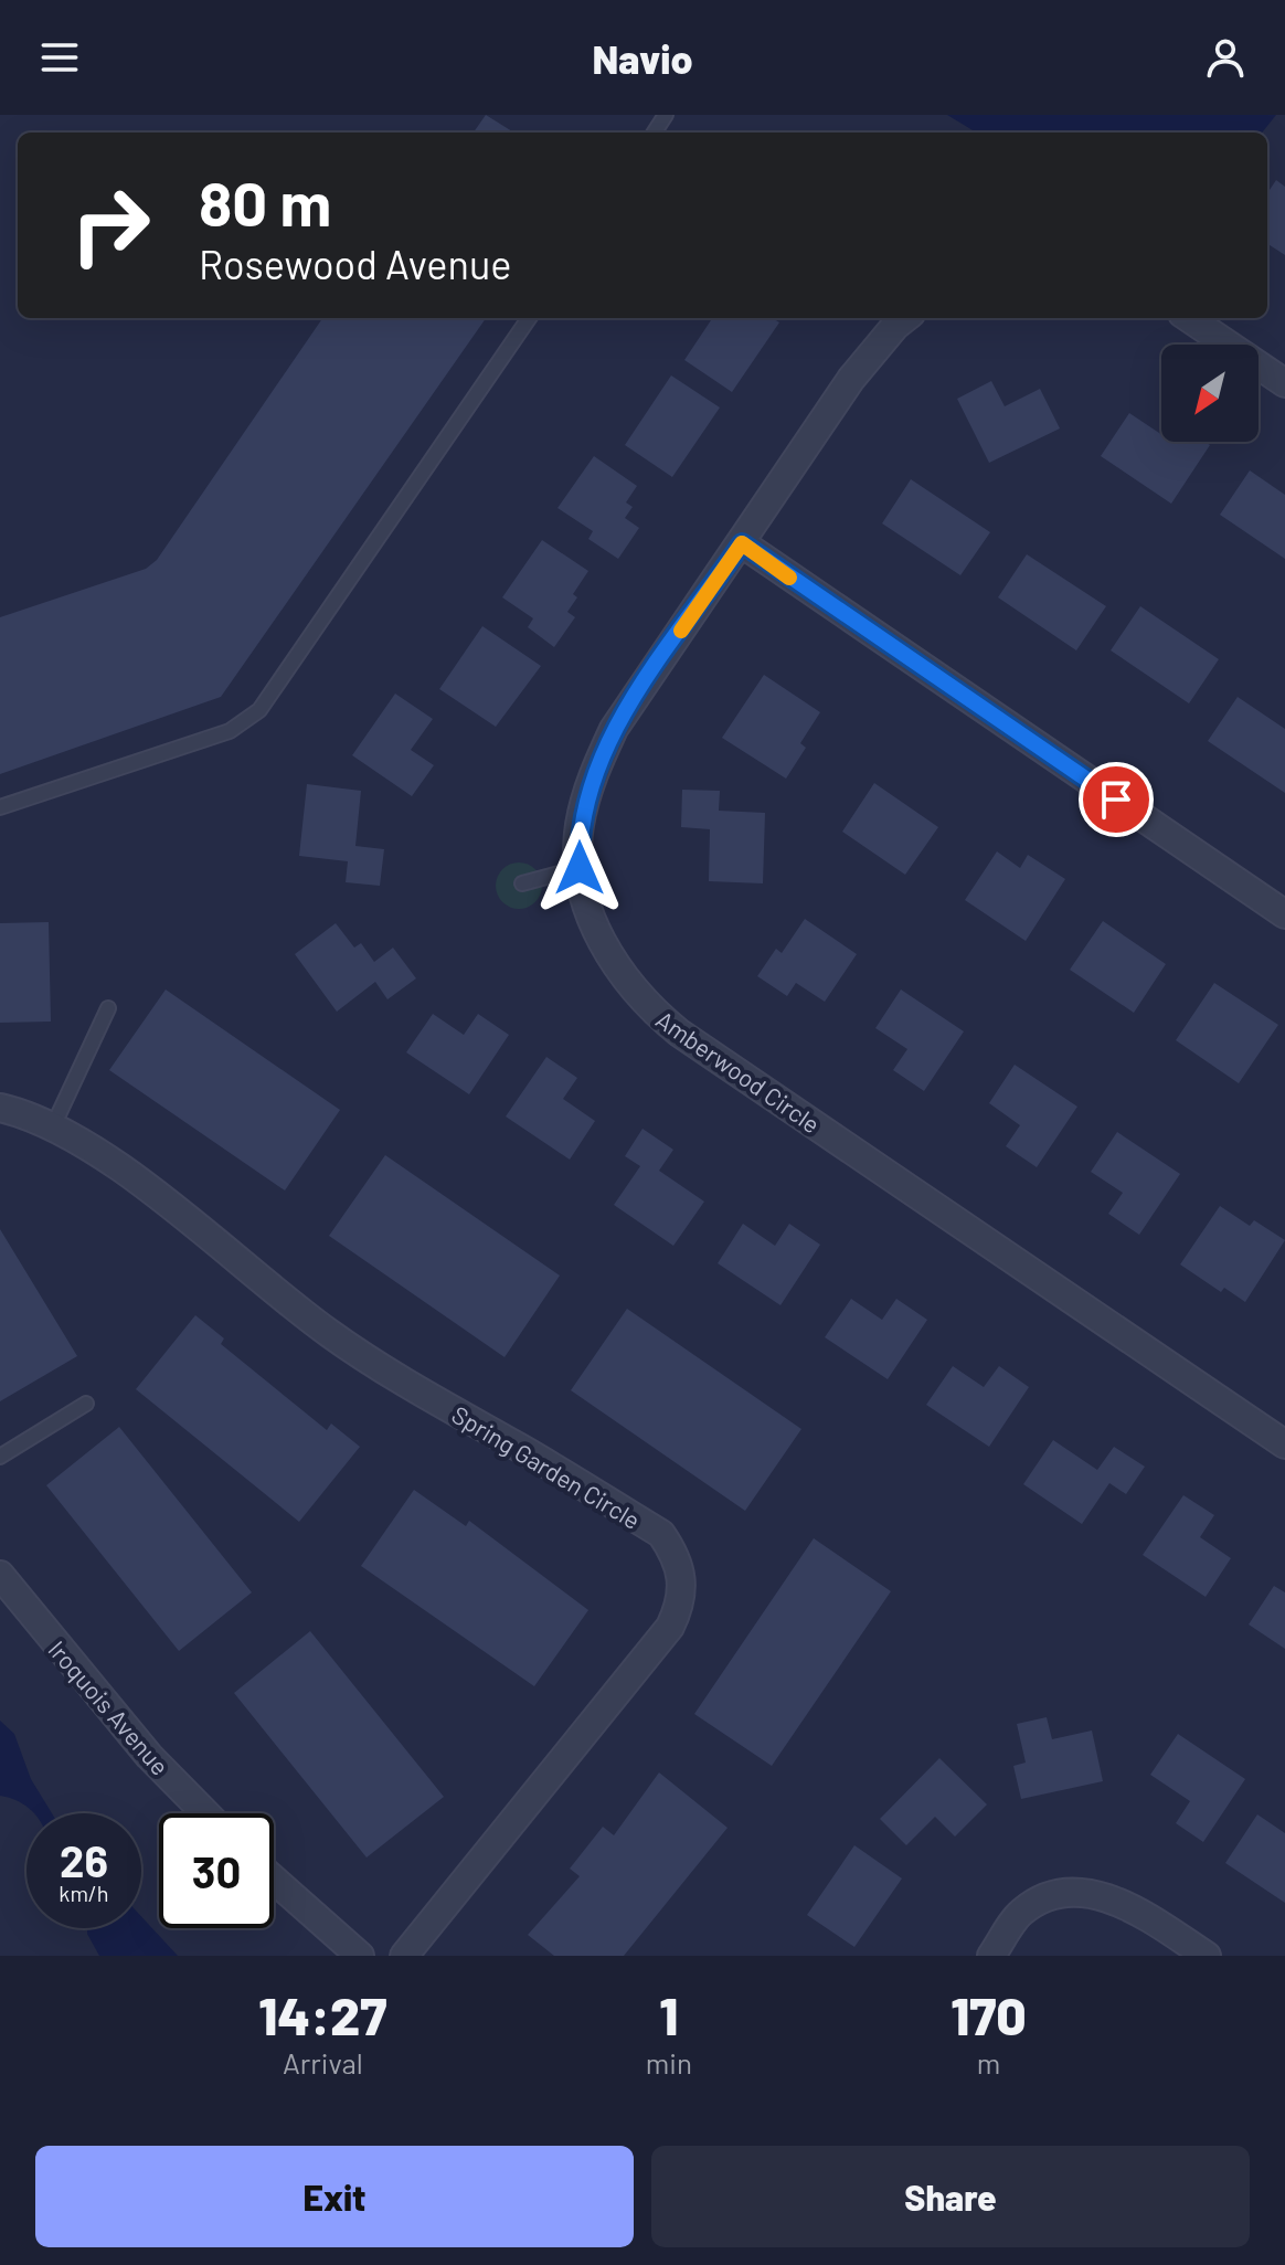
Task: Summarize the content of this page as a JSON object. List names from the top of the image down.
{
  "streets": {
    "street": ["Amberwood Circle", "Spring Garden Circle", "Iroquois Avenue"]
  },
  "north": "bottom left",
  "page": {
    "header": "Navio",
    "turn": ["80 m", "Rosewood Avenue"],
    "speed": "26 km/h",
    "limit": "30",
    "eta": [
      "14:27",
      "Arrival",
      "1",
      "min",
      "170",
      "m"
    ],
    "buttons": ["Exit", "Share"]
  }
}
